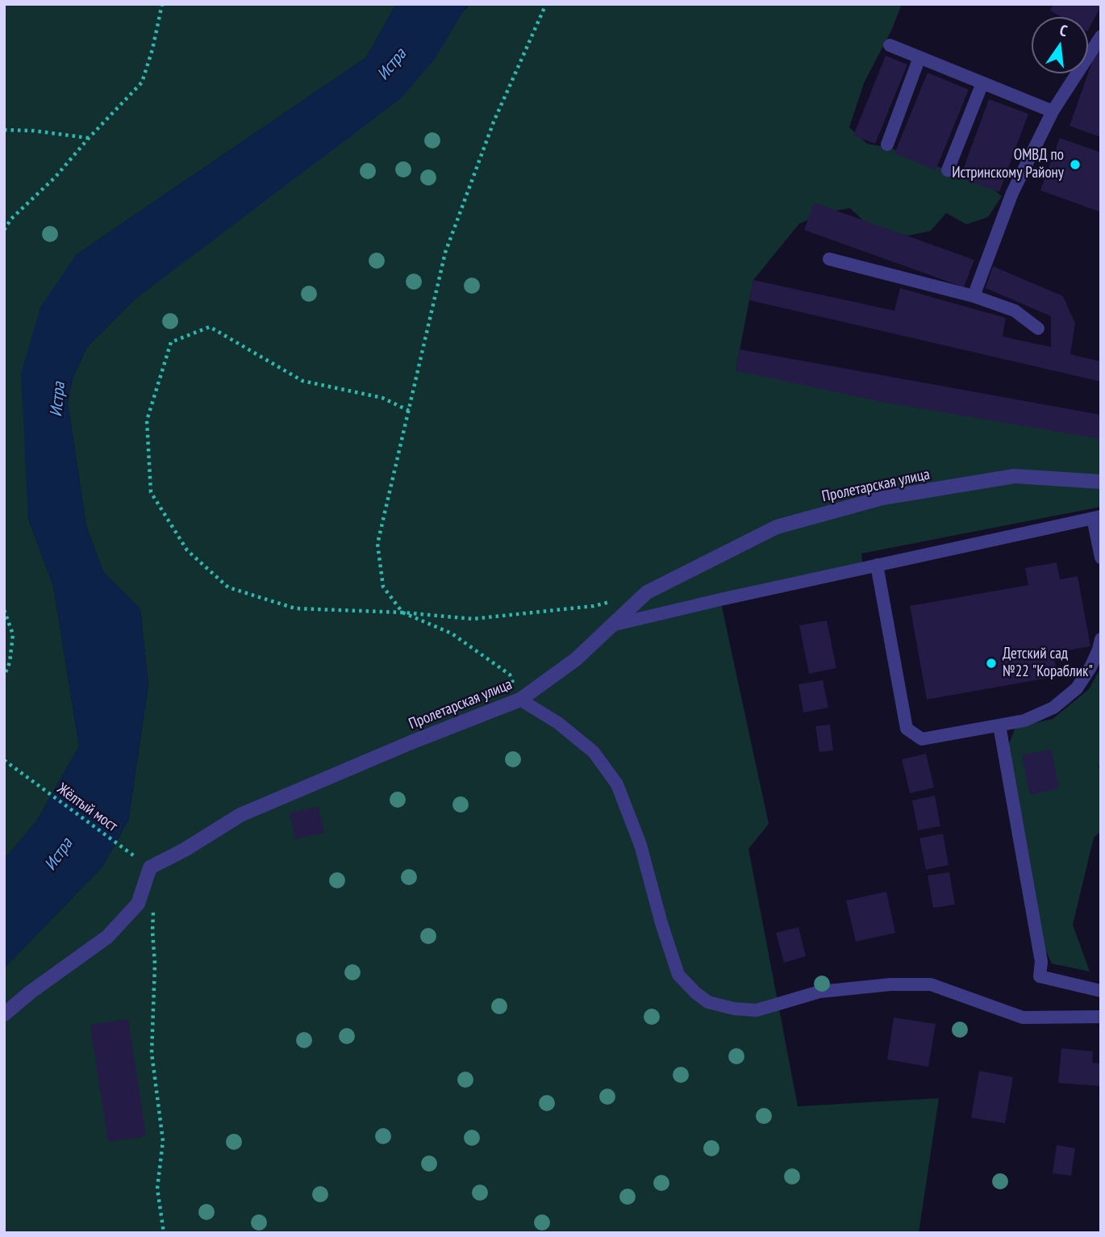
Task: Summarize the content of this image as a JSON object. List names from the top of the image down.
{
  "streets": {
    "street": ["Пролетарская улица"],
    "path": ["Жёлтый мост"]
  },
  "water": ["Истра"],
  "places": ["ОМВД по Истринскому Району", "Детский сад №22 \"Кораблик\""],
  "north": "top"
}
